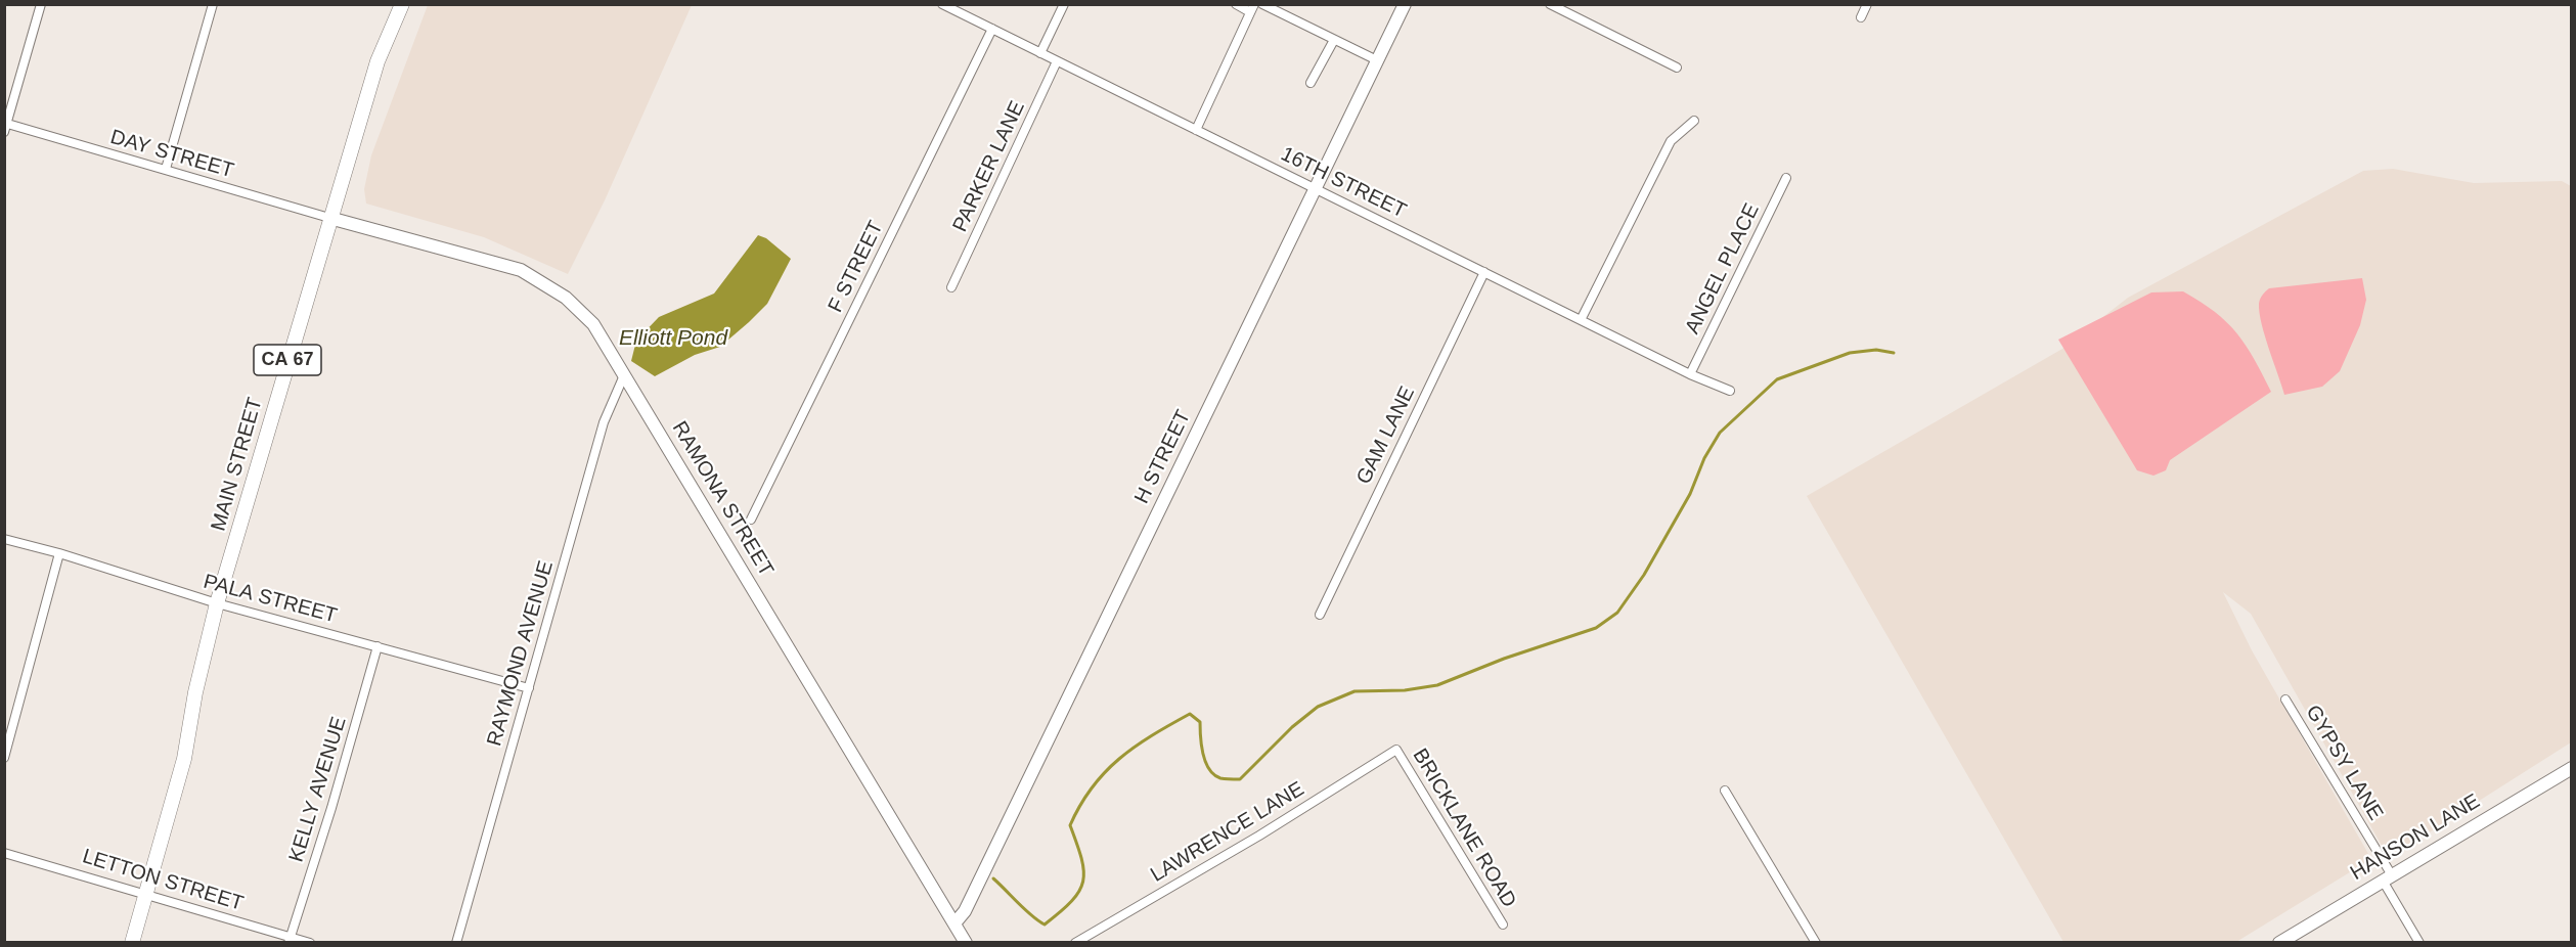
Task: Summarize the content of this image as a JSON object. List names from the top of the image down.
{
  "streets": {
    "main road": [
      "CA 67",
      "H STREET",
      "MAIN STREET",
      "RAMONA STREET",
      "HANSON LANE"
    ],
    "street": [
      "DAY STREET",
      "PARKER LANE",
      "16TH STREET",
      "F STREET",
      "ANGEL PLACE",
      "GAM LANE",
      "PALA STREET",
      "RAYMOND AVENUE",
      "GYPSY LANE",
      "KELLY AVENUE",
      "BRICKLANE ROAD",
      "LAWRENCE LANE",
      "LETTON STREET"
    ]
  },
  "crossings": [
    ["DAY STREET", "MAIN STREET"],
    ["DAY STREET", "RAMONA STREET"],
    ["PARKER LANE", "16TH STREET"],
    ["16TH STREET", "F STREET"],
    ["16TH STREET", "ANGEL PLACE"],
    ["16TH STREET", "GAM LANE"],
    ["16TH STREET", "H STREET"],
    ["H STREET", "RAMONA STREET"],
    ["MAIN STREET", "RAMONA STREET"],
    ["MAIN STREET", "PALA STREET"],
    ["MAIN STREET", "LETTON STREET"],
    ["RAMONA STREET", "RAYMOND AVENUE"],
    ["PALA STREET", "RAYMOND AVENUE"],
    ["PALA STREET", "KELLY AVENUE"],
    ["GYPSY LANE", "HANSON LANE"],
    ["KELLY AVENUE", "LETTON STREET"],
    ["BRICKLANE ROAD", "LAWRENCE LANE"]
  ],
  "water": ["Elliott Pond"]
}
